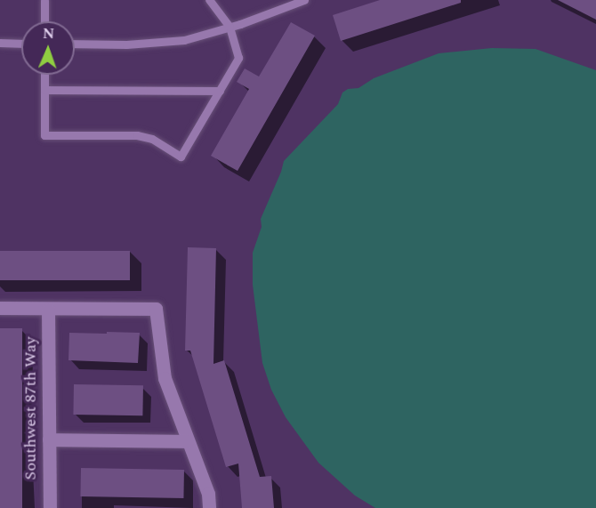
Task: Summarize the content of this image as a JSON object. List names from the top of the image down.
{
  "streets": {
    "street": ["Southwest 87th Way"]
  },
  "north": "top"
}
